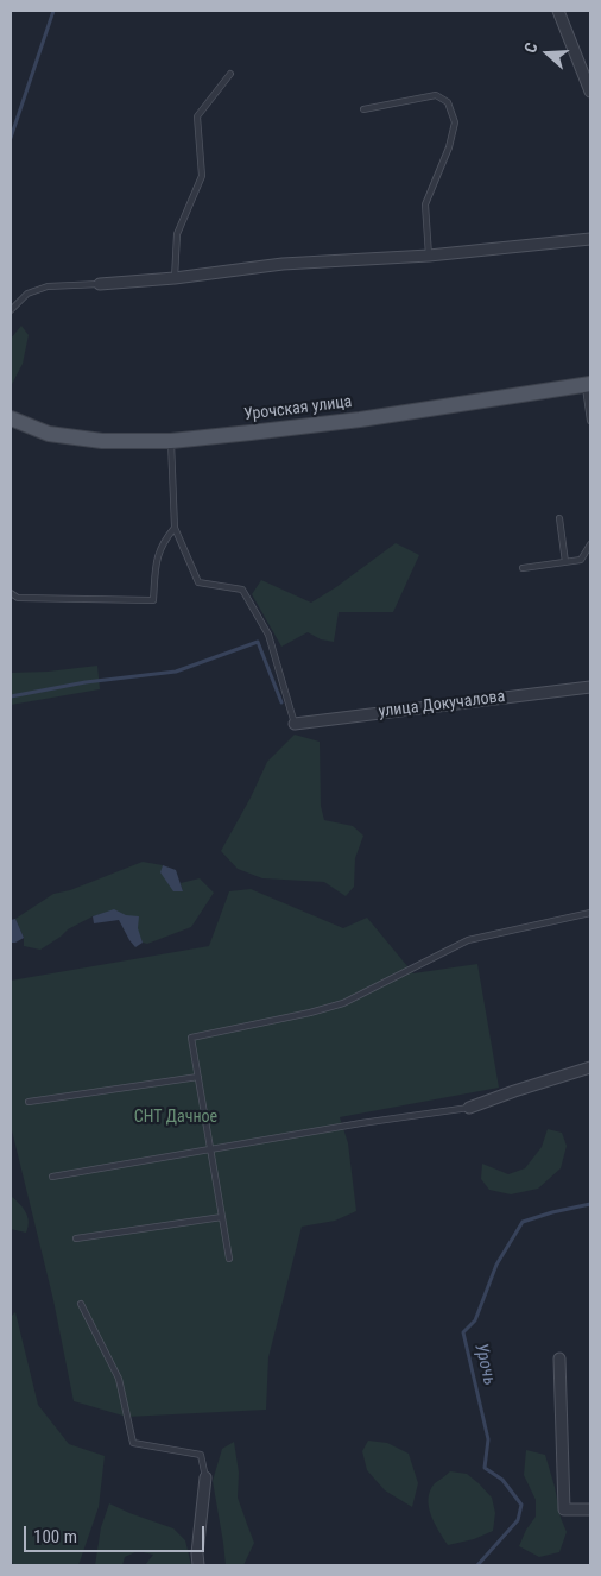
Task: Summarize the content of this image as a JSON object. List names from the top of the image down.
{
  "streets": {
    "main road": ["Урочская улица"],
    "street": ["улица Докучалова"]
  },
  "water": ["Урочь"],
  "parks": ["СНТ Дачное"],
  "scale_bar": "100 m",
  "north": "left"
}
